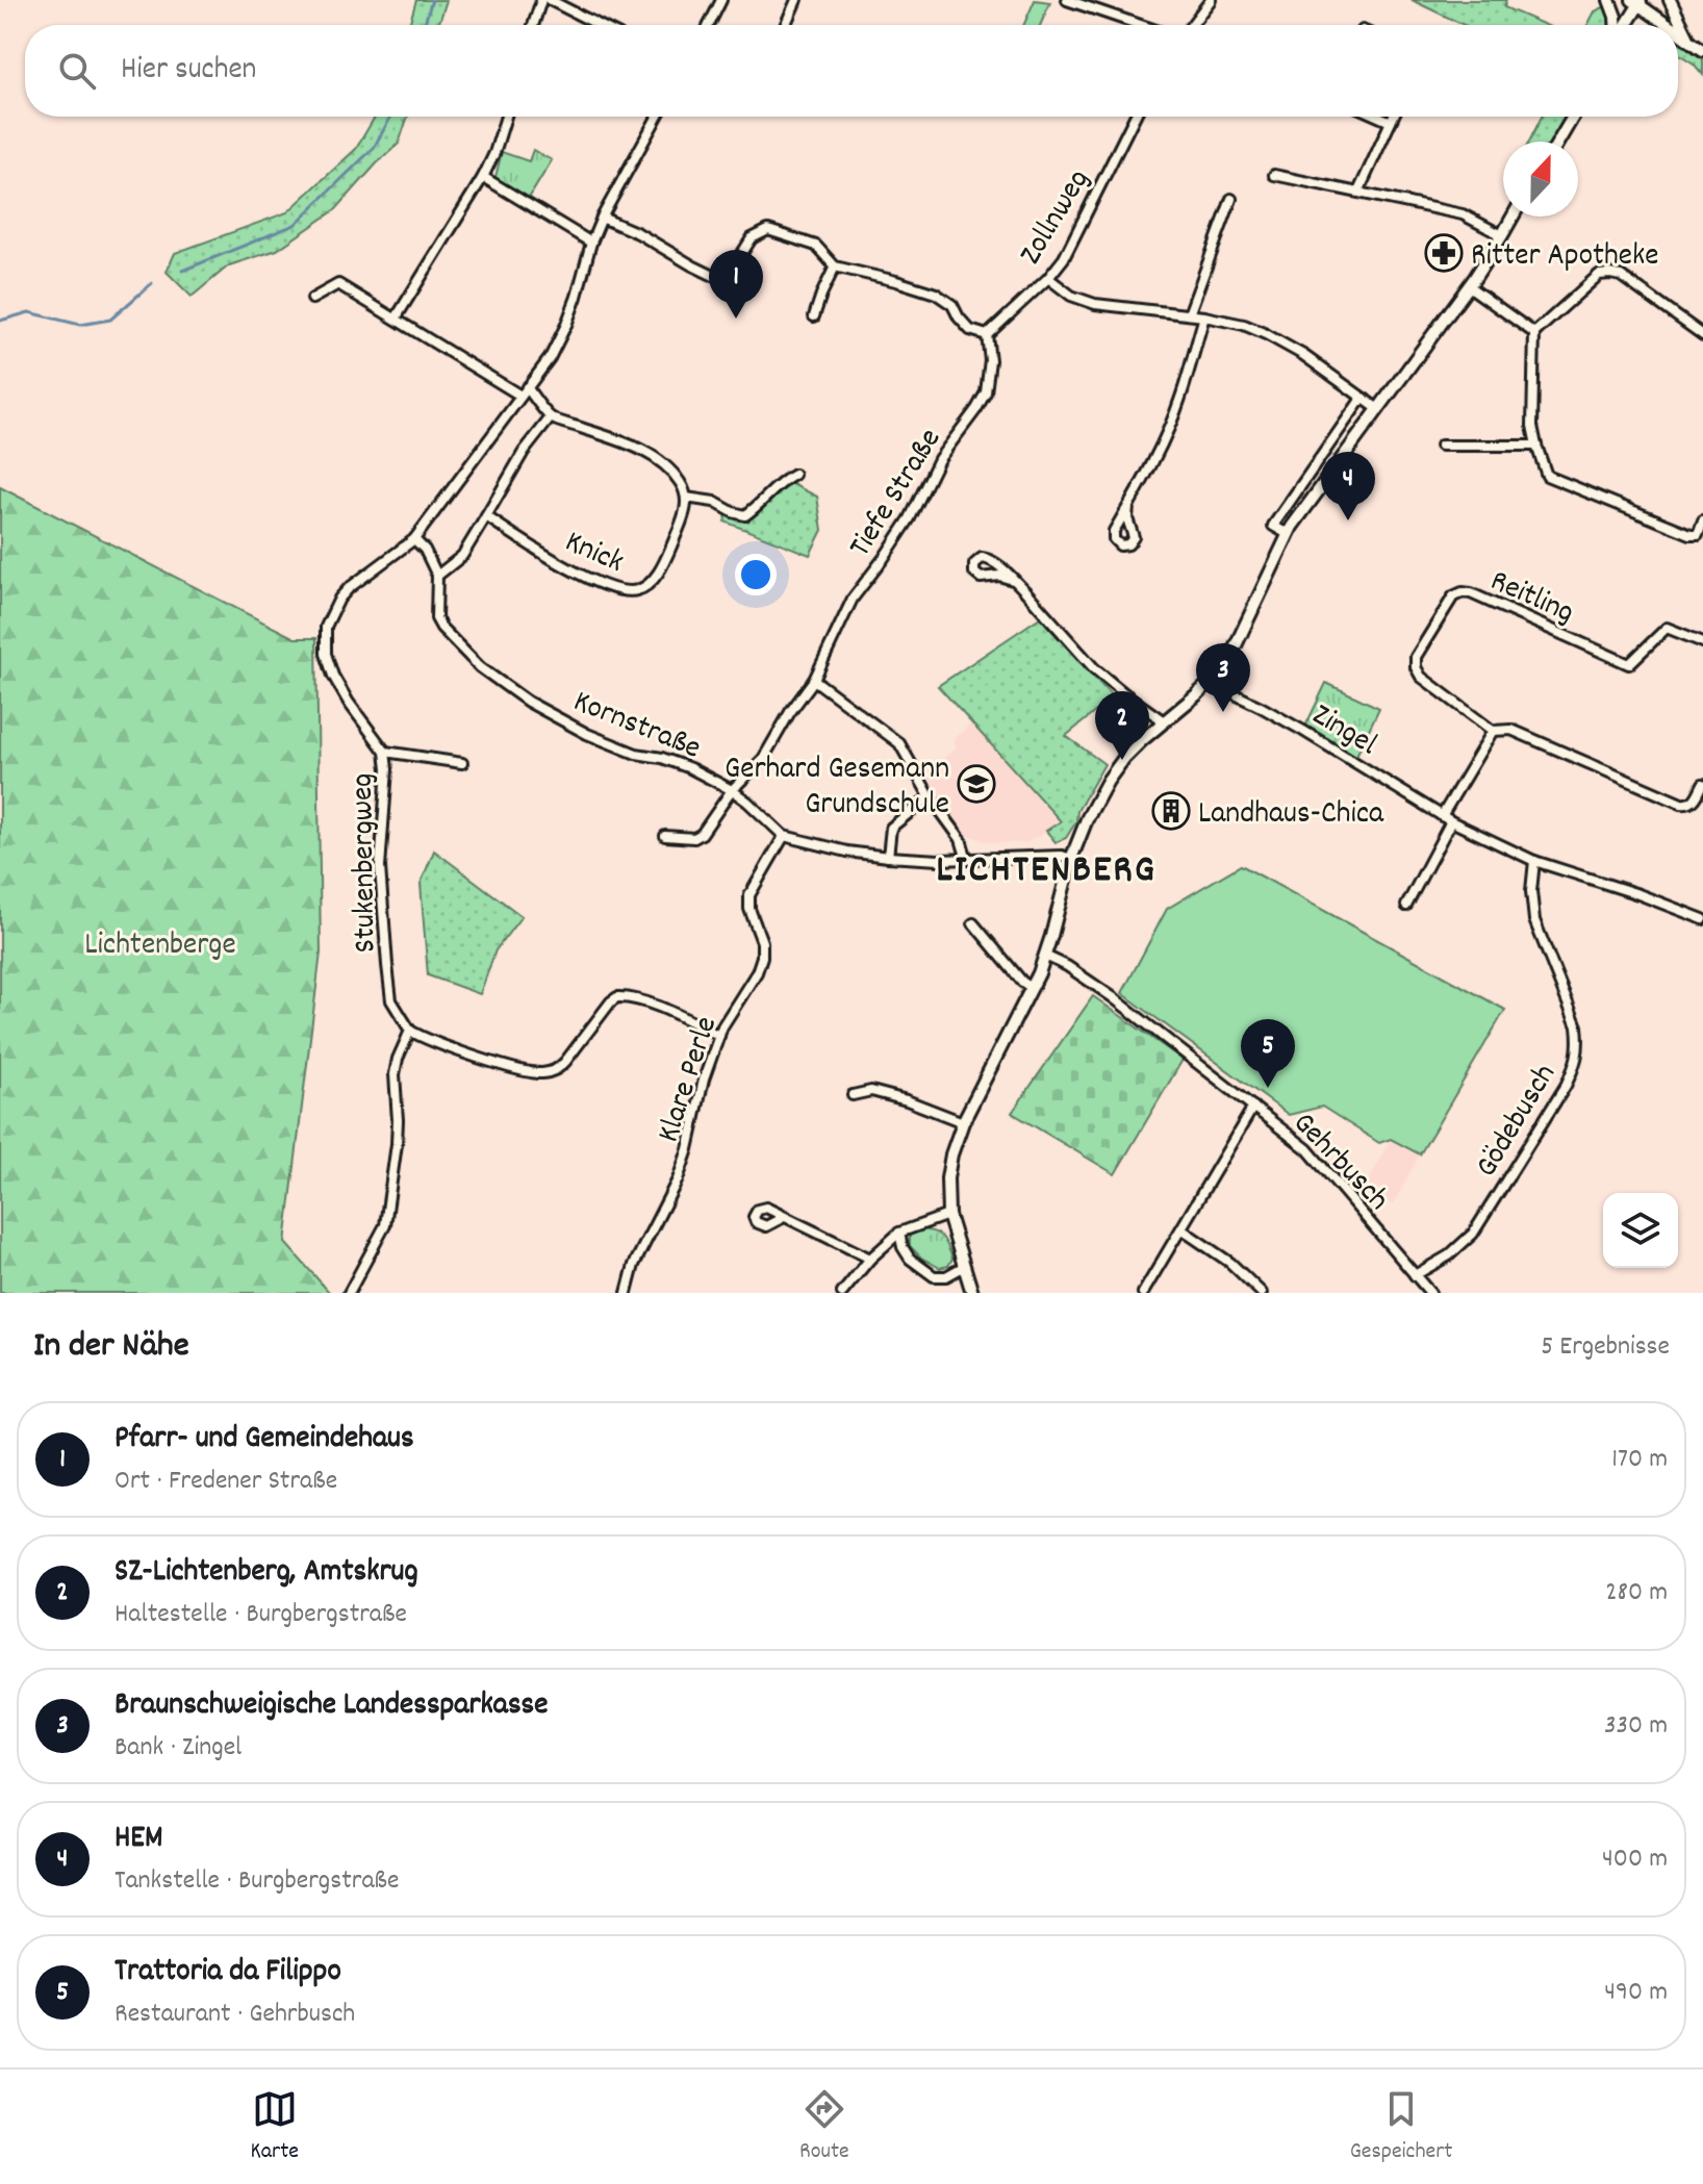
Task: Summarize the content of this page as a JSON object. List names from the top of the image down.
{
  "streets": {
    "street": [
      "Zollnweg",
      "Tiefe Straße",
      "Knick",
      "Reitling",
      "Kornstraße",
      "Zingel",
      "Stukenbergweg",
      "Klare Perle",
      "Gödebusch",
      "Gehrbusch"
    ]
  },
  "crossings": [
    ["Zollnweg", "Tiefe Straße"],
    ["Tiefe Straße", "Kornstraße"],
    ["Kornstraße", "Klare Perle"],
    ["Zingel", "Gödebusch"],
    ["Gödebusch", "Gehrbusch"]
  ],
  "districts": ["LICHTENBERG"],
  "parks": ["Lichtenberge"],
  "places": {
    "pharmacy": ["Ritter Apotheke"],
    "school or university": ["Gerhard Gesemann Grundschule"],
    "building": ["Landhaus-Chica"]
  },
  "north": "top",
  "page": {
    "search": "Hier suchen",
    "pins": [
      "1",
      "4",
      "3",
      "2",
      "5"
    ],
    "heading": ["In der Nähe", "5 Ergebnisse"],
    "list": [
      {
        "mark": "1",
        "name": "Pfarr- und Gemeindehaus",
        "note": "Ort · Fredener Straße",
        "value": "170 m"
      },
      {
        "mark": "2",
        "name": "SZ-Lichtenberg, Amtskrug",
        "note": "Haltestelle · Burgbergstraße",
        "value": "280 m"
      },
      {
        "mark": "3",
        "name": "Braunschweigische Landessparkasse",
        "note": "Bank · Zingel",
        "value": "330 m"
      },
      {
        "mark": "4",
        "name": "HEM",
        "note": "Tankstelle · Burgbergstraße",
        "value": "400 m"
      },
      {
        "mark": "5",
        "name": "Trattoria da Filippo",
        "note": "Restaurant · Gehrbusch",
        "value": "490 m"
      }
    ],
    "nav": ["Karte", "Route", "Gespeichert"]
  }
}
